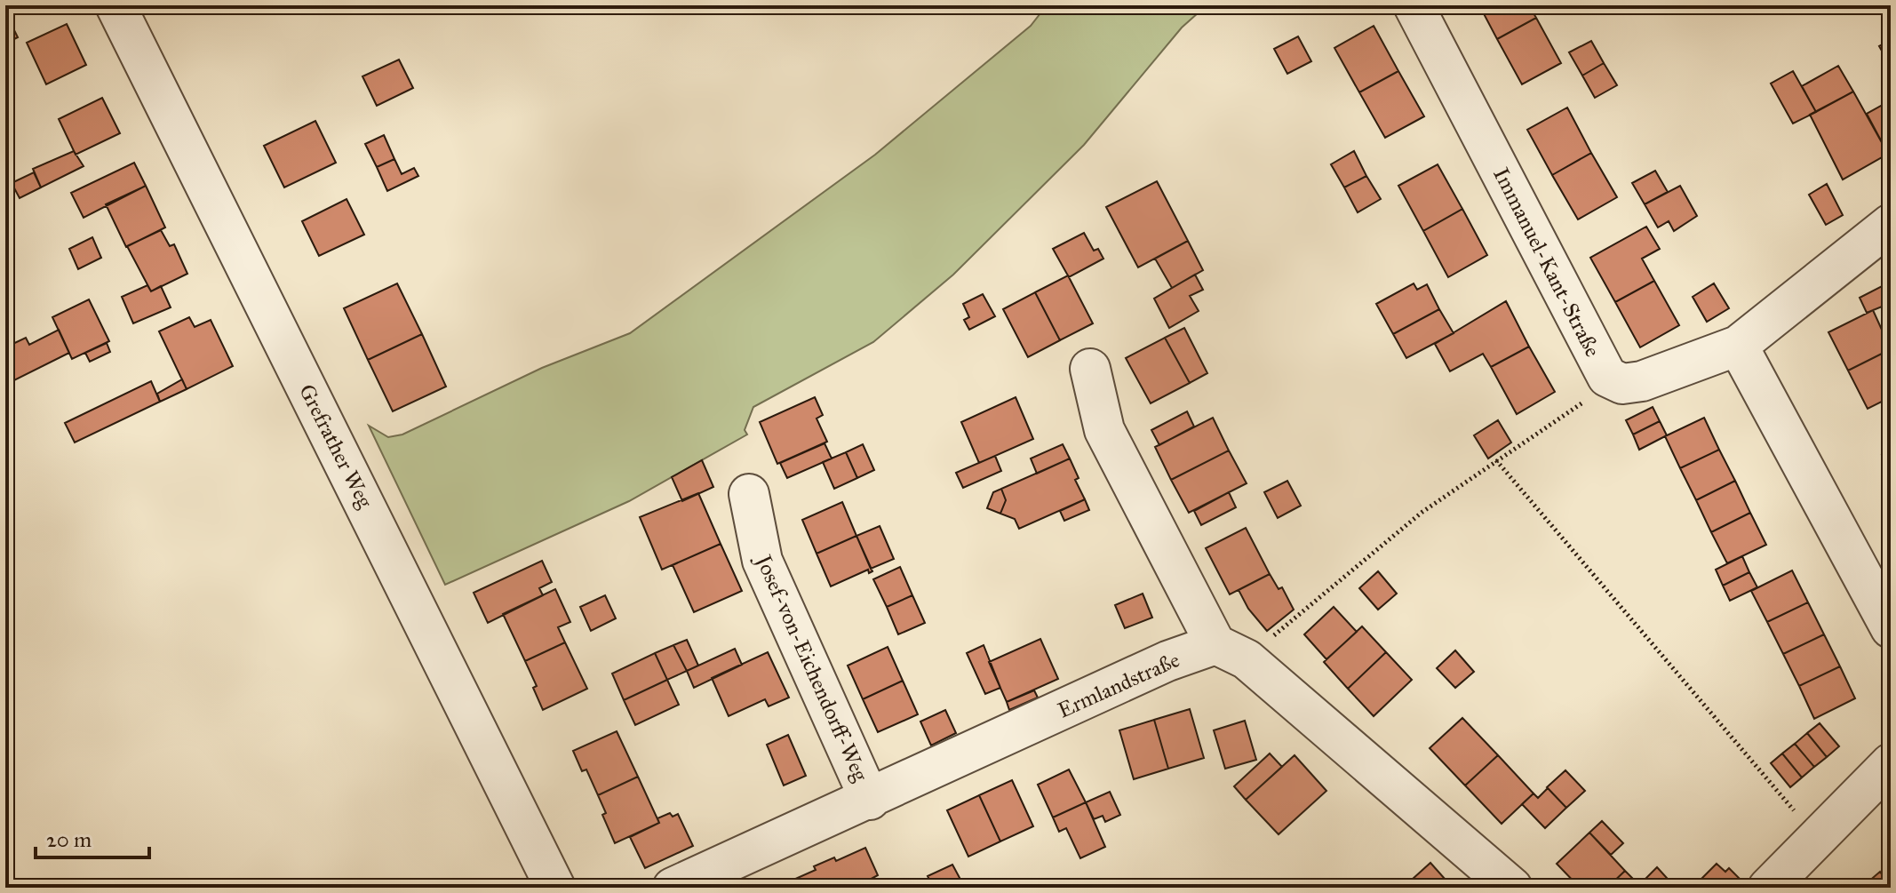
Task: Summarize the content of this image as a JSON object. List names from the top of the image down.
{
  "streets": {
    "street": [
      "Immanuel-Kant-Straße",
      "Grefrather Weg",
      "Josef-von-Eichendorff-Weg",
      "Ermlandstraße"
    ]
  },
  "crossings": [
    ["Josef-von-Eichendorff-Weg", "Ermlandstraße"]
  ],
  "scale_bar": "20 m"
}
